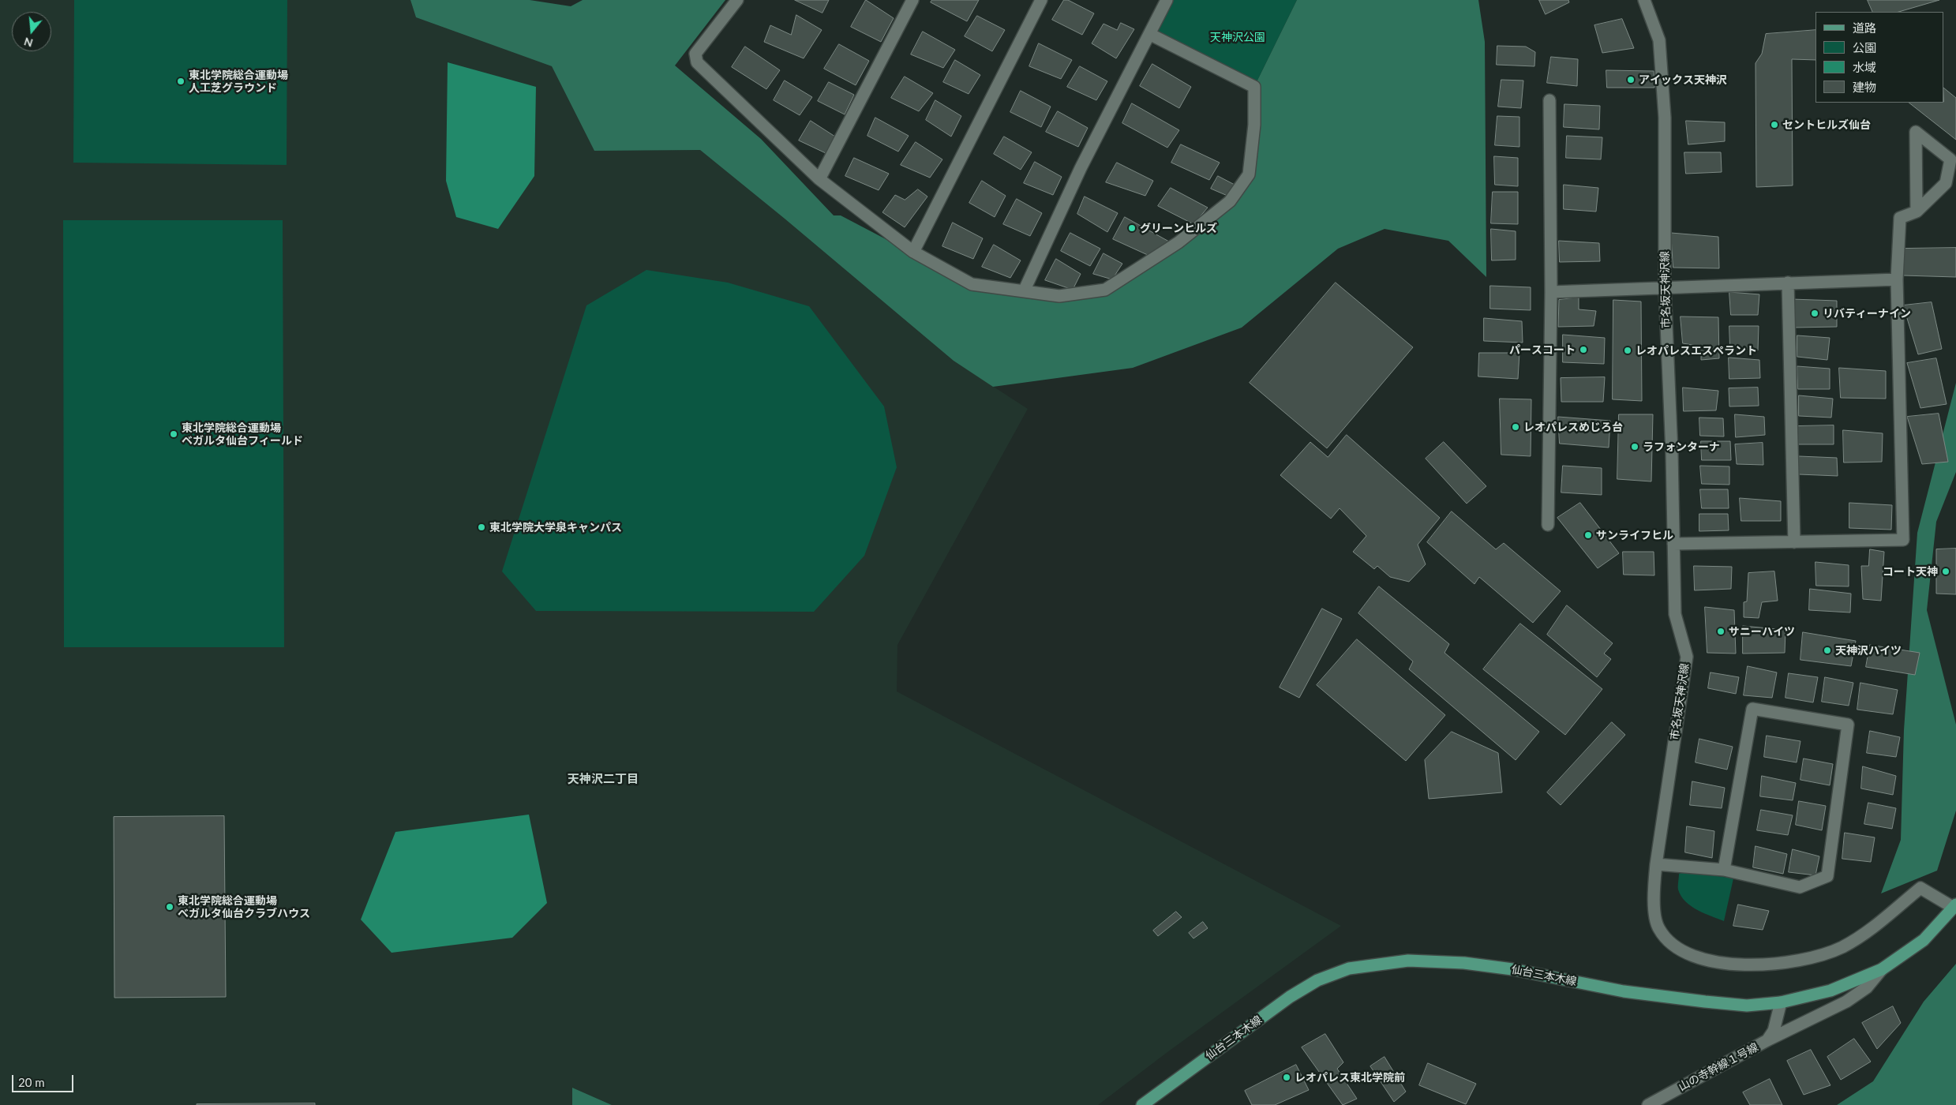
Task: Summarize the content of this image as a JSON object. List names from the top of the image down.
{
  "streets": {
    "main road": ["仙台三本木線"],
    "street": ["市名坂天神沢線", "山の寺幹線１号線"]
  },
  "crossings": [
    ["市名坂天神沢線", "仙台三本木線"],
    ["仙台三本木線", "山の寺幹線１号線"]
  ],
  "districts": ["天神沢二丁目"],
  "parks": ["天神沢公園"],
  "places": [
    "アイックス天神沢",
    "東北学院総合運動場 人工芝グラウンド",
    "セントヒルズ仙台",
    "グリーンヒルズ",
    "リバティーナイン",
    "パースコート",
    "レオパレスエスペラント",
    "レオパレスめじろ台",
    "東北学院総合運動場 ベガルタ仙台フィールド",
    "ラフォンターナ",
    "東北学院大学泉キャンパス",
    "サンライフヒル",
    "コート天神",
    "サニーハイツ",
    "天神沢ハイツ",
    "東北学院総合運動場 べガルタ仙台クラブハウス",
    "レオパレス東北学院前"
  ],
  "legend": [
    "道路",
    "公園",
    "水域",
    "建物"
  ],
  "scale_bar": "20 m",
  "north": "bottom"
}
